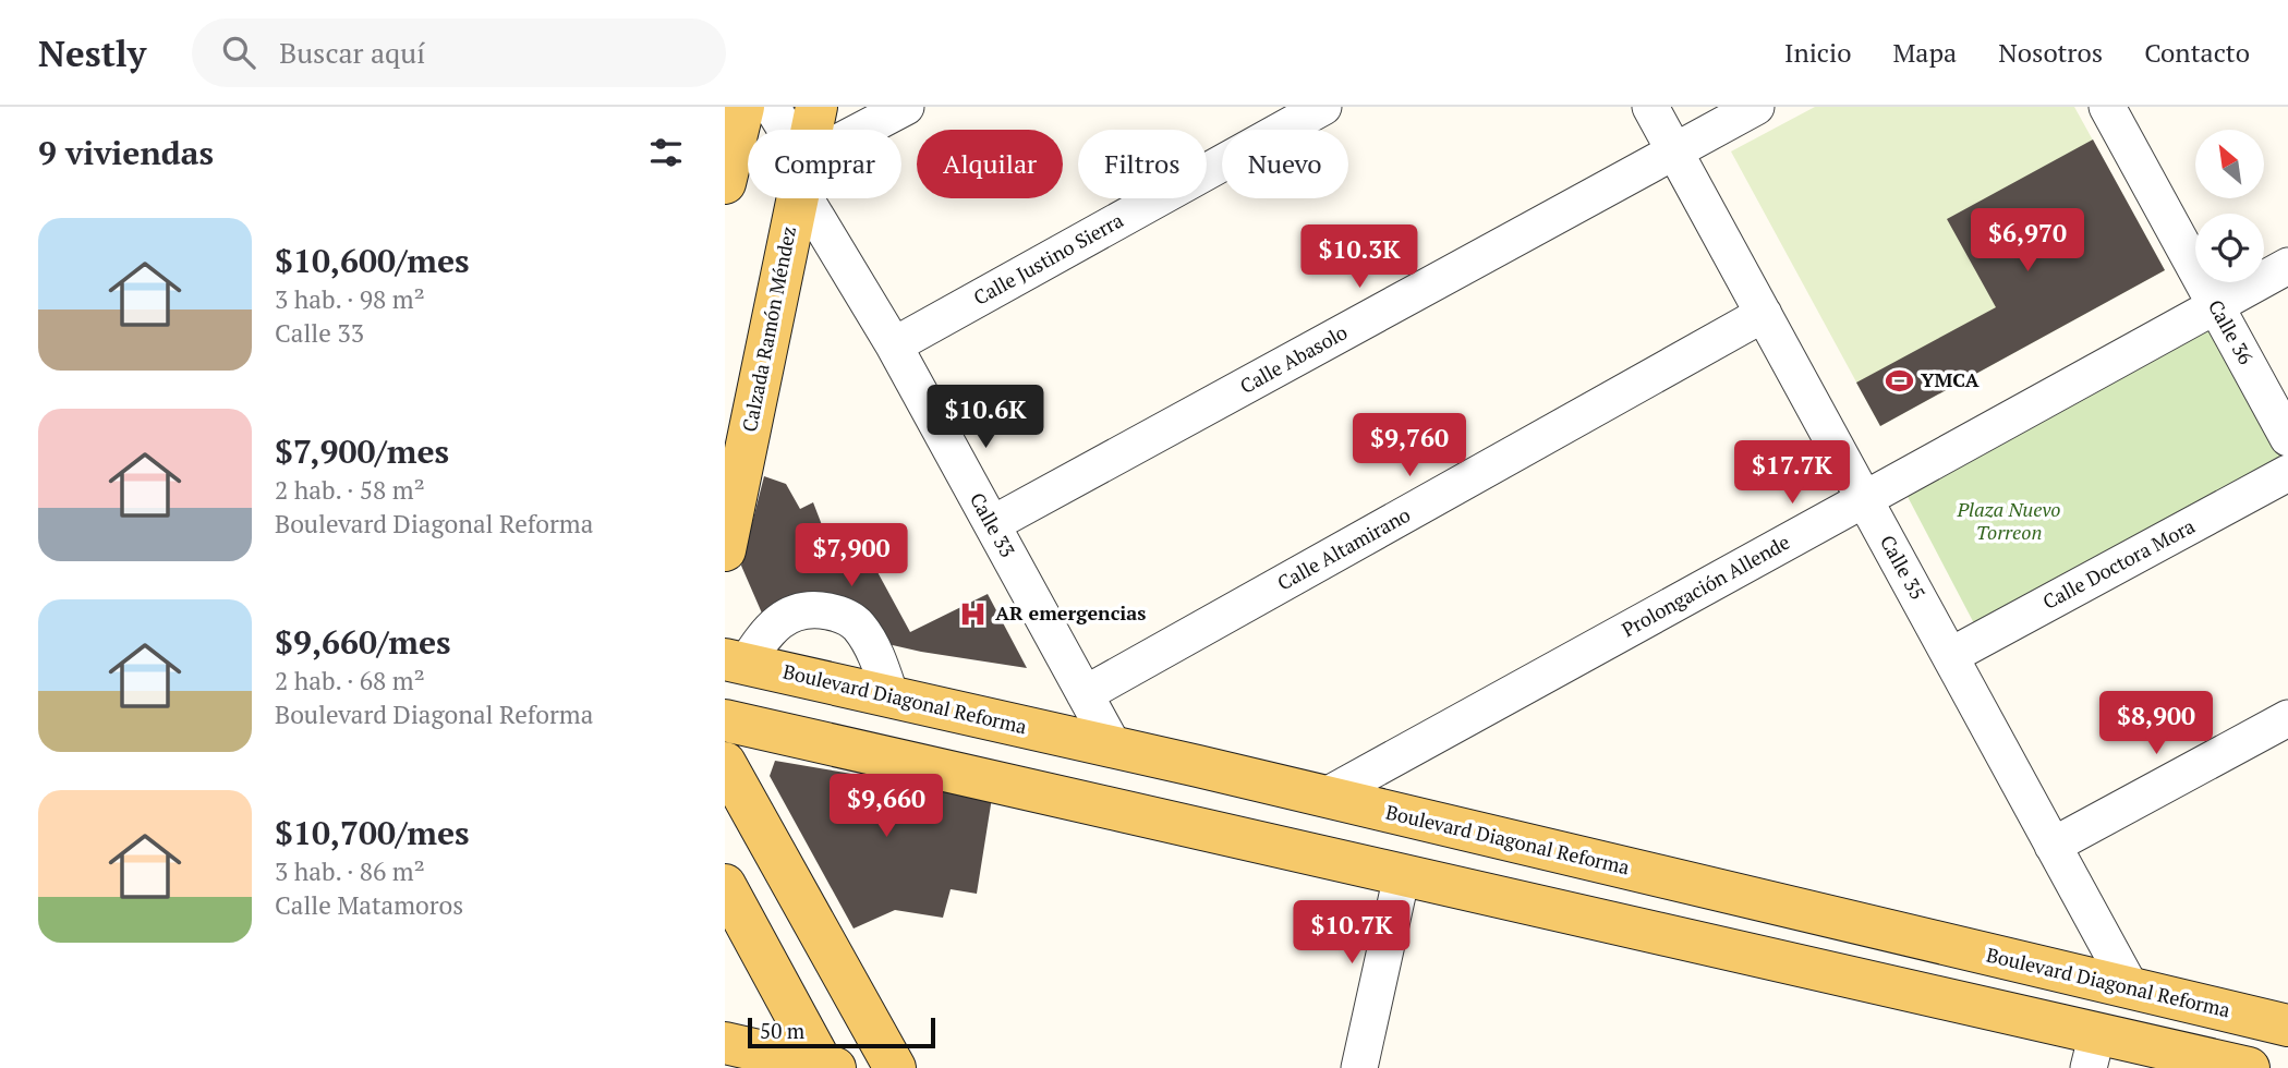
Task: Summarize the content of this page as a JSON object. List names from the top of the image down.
{
  "streets": {
    "main road": ["Calzada Ramón Méndez", "Boulevard Diagonal Reforma"],
    "street": [
      "Calle Justino Sierra",
      "Calle 36",
      "Calle Abasolo",
      "Calle 33",
      "Calle Altamirano",
      "Calle Doctora Mora",
      "Calle 35",
      "Prolongación Allende"
    ]
  },
  "crossings": [
    ["Calle Justino Sierra", "Calle 33"],
    ["Calle 36", "Prolongación Allende"],
    ["Calle Abasolo", "Calle 33"],
    ["Calle Abasolo", "Calle 35"],
    ["Calle 33", "Calle Altamirano"],
    ["Calle 33", "Boulevard Diagonal Reforma"],
    ["Calle Altamirano", "Calle 35"],
    ["Calle Doctora Mora", "Calle 35"],
    ["Calle 35", "Prolongación Allende"],
    ["Calle 35", "Boulevard Diagonal Reforma"],
    ["Prolongación Allende", "Boulevard Diagonal Reforma"]
  ],
  "parks": ["Plaza Nuevo Torreon"],
  "places": {
    "sports": ["YMCA"],
    "hospital": ["AR emergencias"]
  },
  "scale_bar": "50 m",
  "north": "top left",
  "page": {
    "header": "Nestly",
    "search": "Buscar aquí",
    "nav": [
      "Inicio",
      "Mapa",
      "Nosotros",
      "Contacto"
    ],
    "heading": "9 viviendas",
    "chip": [
      "Comprar",
      "Alquilar",
      "Filtros",
      "Nuevo"
    ],
    "list": [
      {
        "name": "$10,600/mes",
        "note": "3 hab. · 98 m² · Calle 33"
      },
      {
        "name": "$7,900/mes",
        "note": "2 hab. · 58 m² · Boulevard Diagonal Reforma"
      },
      {
        "name": "$9,660/mes",
        "note": "2 hab. · 68 m² · Boulevard Diagonal Reforma"
      },
      {
        "name": "$10,700/mes",
        "note": "3 hab. · 86 m² · Calle Matamoros"
      }
    ],
    "price": [
      "$6,970",
      "$10.3K",
      "$10.6K",
      "$9,760",
      "$17.7K",
      "$7,900",
      "$8,900",
      "$9,660",
      "$10.7K"
    ],
    "scale": "50 m"
  }
}
